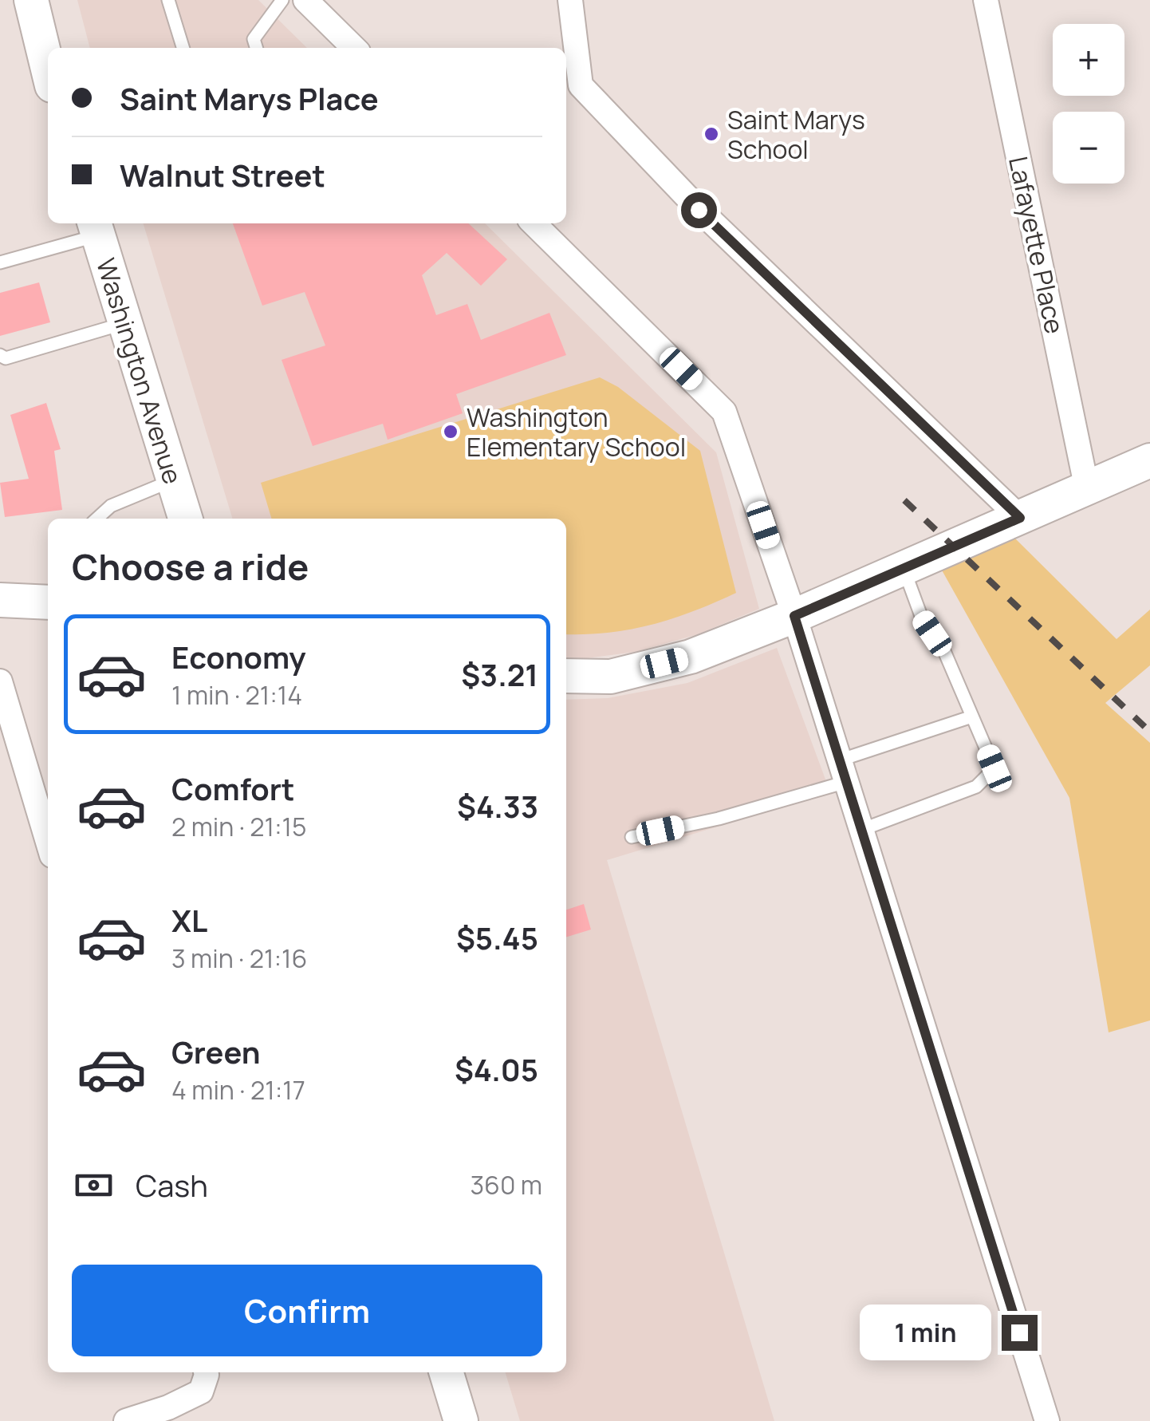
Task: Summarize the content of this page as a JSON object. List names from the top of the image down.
{
  "streets": {
    "street": ["Lafayette Place", "Washington Avenue"]
  },
  "places": ["Saint Marys School", "Washington Elementary School"],
  "page": {
    "map_buttons": ["+", "−"],
    "banner": ["Saint Marys Place", "Walnut Street"],
    "heading": "Choose a ride",
    "list": [
      {
        "name": "Economy",
        "note": "1 min · 21:14",
        "value": "$3.21"
      },
      {
        "name": "Comfort",
        "note": "2 min · 21:15",
        "value": "$4.33"
      },
      {
        "name": "XL",
        "note": "3 min · 21:16",
        "value": "$5.45"
      },
      {
        "name": "Green",
        "note": "4 min · 21:17",
        "value": "$4.05"
      }
    ],
    "pay": ["Cash", "360 m"],
    "buttons": "Confirm",
    "bubble": "1 min"
  }
}
